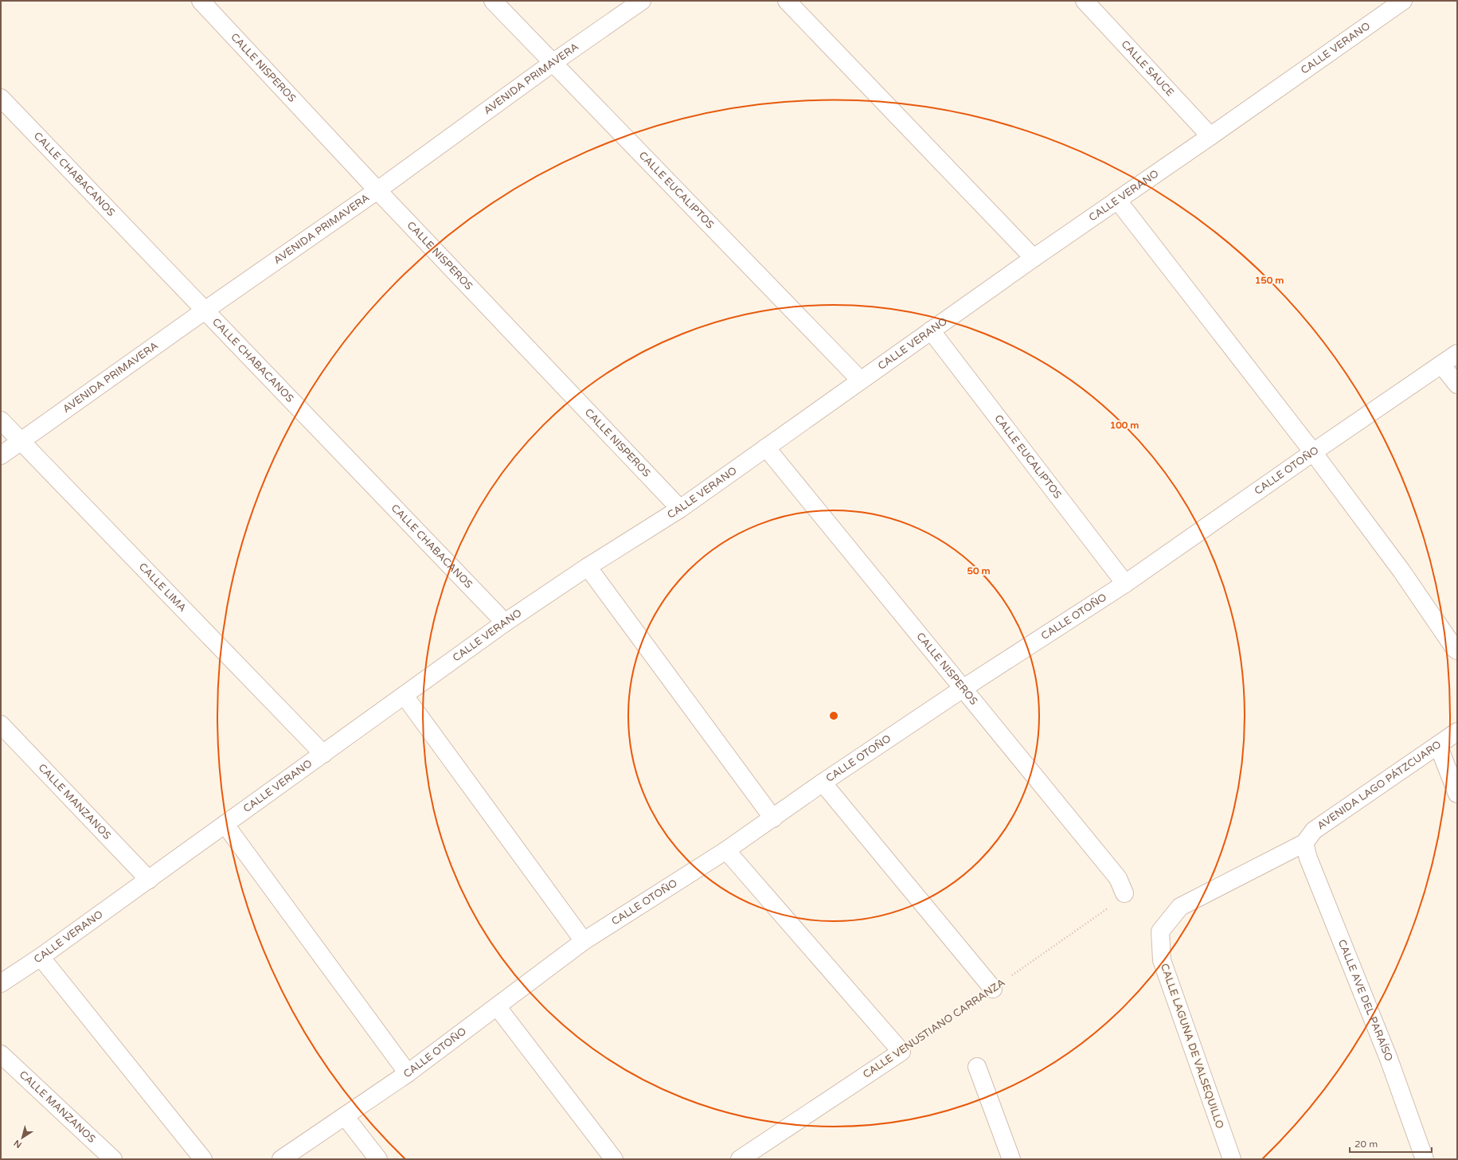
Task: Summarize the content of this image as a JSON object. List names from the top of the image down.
{
  "streets": {
    "street": [
      "CALLE VERANO",
      "CALLE NISPEROS",
      "CALLE SAUCE",
      "AVENIDA PRIMAVERA",
      "CALLE CHABACANOS",
      "CALLE EUCALIPTOS",
      "CALLE OTOÑO",
      "CALLE LIMA",
      "AVENIDA LAGO PÁTZCUARO",
      "CALLE MANZANOS",
      "CALLE AVE DEL PARAÍSO",
      "CALLE VENUSTIANO CARRANZA",
      "CALLE LAGUNA DE VALSEQUILLO"
    ]
  },
  "crossings": [
    ["CALLE VERANO", "CALLE NISPEROS"],
    ["CALLE VERANO", "CALLE SAUCE"],
    ["CALLE VERANO", "CALLE CHABACANOS"],
    ["CALLE VERANO", "CALLE EUCALIPTOS"],
    ["CALLE VERANO", "CALLE LIMA"],
    ["CALLE VERANO", "CALLE MANZANOS"],
    ["CALLE NISPEROS", "AVENIDA PRIMAVERA"],
    ["CALLE NISPEROS", "CALLE OTOÑO"],
    ["CALLE NISPEROS", "CALLE VENUSTIANO CARRANZA"],
    ["AVENIDA PRIMAVERA", "CALLE CHABACANOS"],
    ["AVENIDA PRIMAVERA", "CALLE EUCALIPTOS"],
    ["AVENIDA PRIMAVERA", "CALLE LIMA"],
    ["CALLE EUCALIPTOS", "CALLE OTOÑO"],
    ["AVENIDA LAGO PÁTZCUARO", "CALLE AVE DEL PARAÍSO"],
    ["AVENIDA LAGO PÁTZCUARO", "CALLE LAGUNA DE VALSEQUILLO"],
    ["CALLE AVE DEL PARAÍSO", "CALLE LAGUNA DE VALSEQUILLO"]
  ],
  "scale_bar": "20 m",
  "north": "bottom left",
  "rings": ["150 m", "100 m", "50 m"]
}
